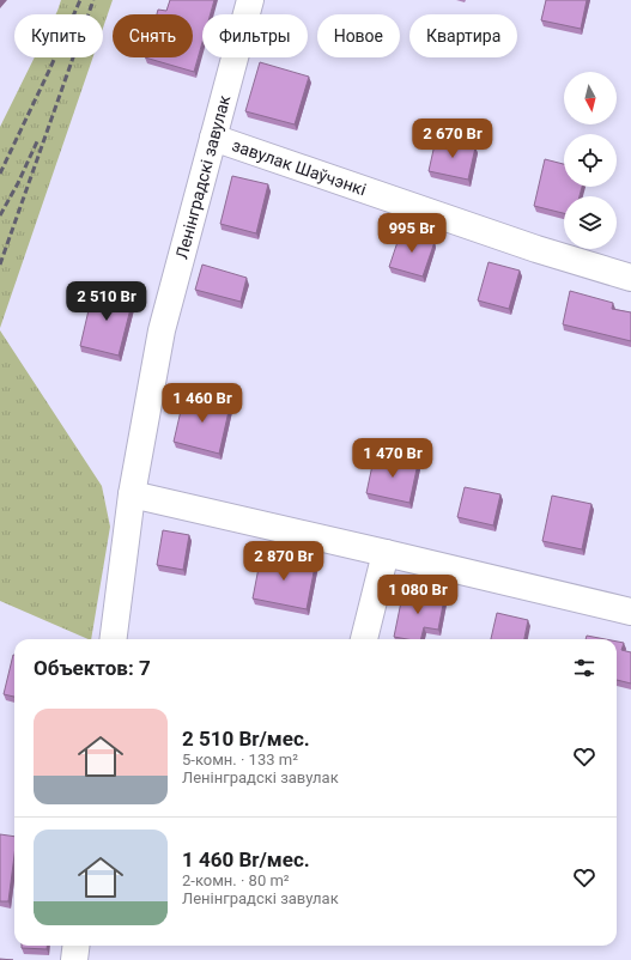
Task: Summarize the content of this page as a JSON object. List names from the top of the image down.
{
  "streets": {
    "street": ["завулак Шаўчэнкі", "Ленінградскі завулак"]
  },
  "crossings": [
    ["завулак Шаўчэнкі", "Ленінградскі завулак"]
  ],
  "north": "bottom",
  "page": {
    "chip": [
      "Купить",
      "Снять",
      "Фильтры",
      "Новое",
      "Квартира"
    ],
    "price": [
      "2 670 Br",
      "995 Br",
      "2 510 Br",
      "1 460 Br",
      "1 470 Br",
      "2 870 Br",
      "1 080 Br"
    ],
    "heading": "Объектов: 7",
    "list": [
      {
        "name": "2 510 Br/мес.",
        "note": "5-комн. · 133 m² · Ленінградскі завулак"
      },
      {
        "name": "1 460 Br/мес.",
        "note": "2-комн. · 80 m² · Ленінградскі завулак"
      }
    ]
  }
}
